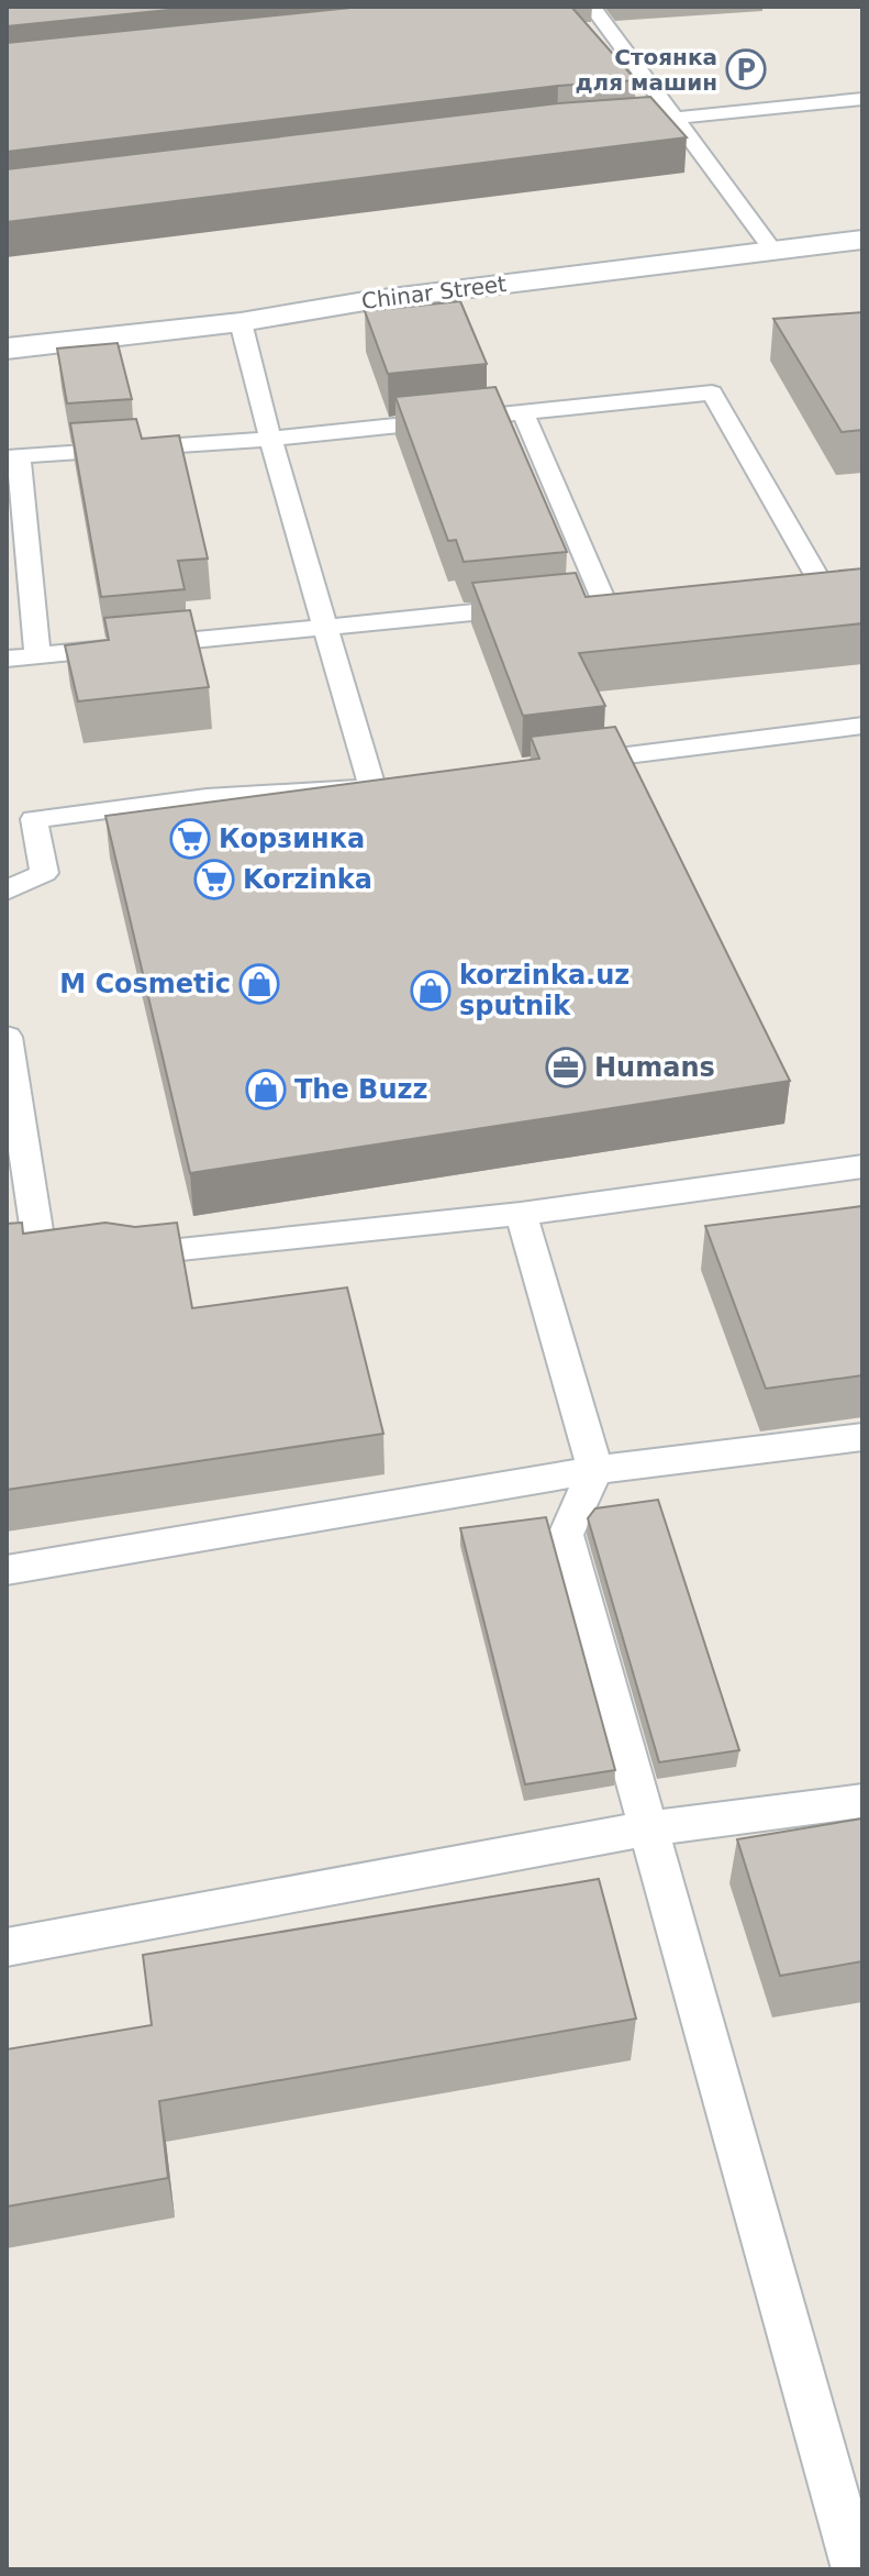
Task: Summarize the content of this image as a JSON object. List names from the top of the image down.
{
  "streets": {
    "street": ["Chinar Street"]
  },
  "places": {
    "parking": ["Стоянка для машин"],
    "supermarket": ["Корзинка", "Korzinka"],
    "shop": ["M Cosmetic", "korzinka.uz sputnik", "The Buzz"],
    "office": ["Humans"]
  }
}
